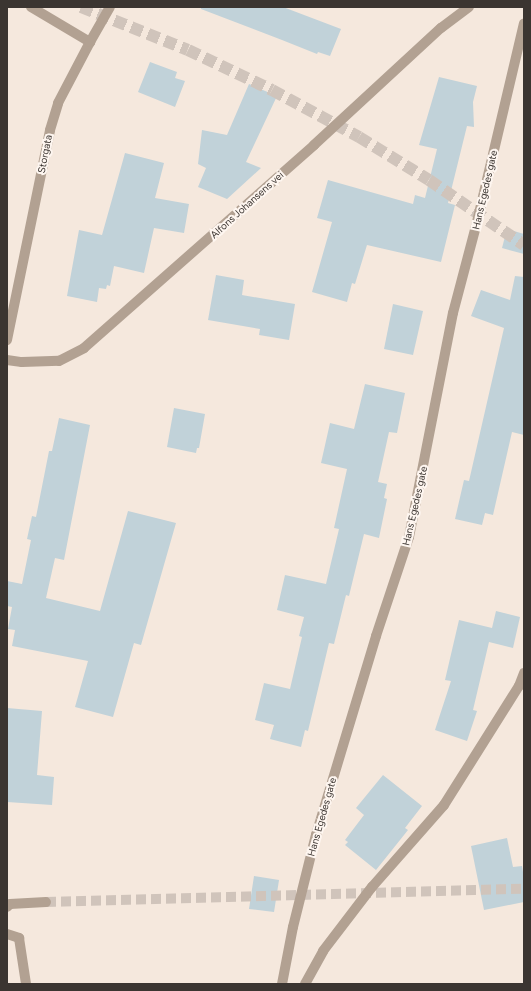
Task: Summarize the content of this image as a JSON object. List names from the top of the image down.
{
  "streets": {
    "street": ["Storgata", "Hans Egedes gate", "Alfons Johansens vei"]
  }
}
